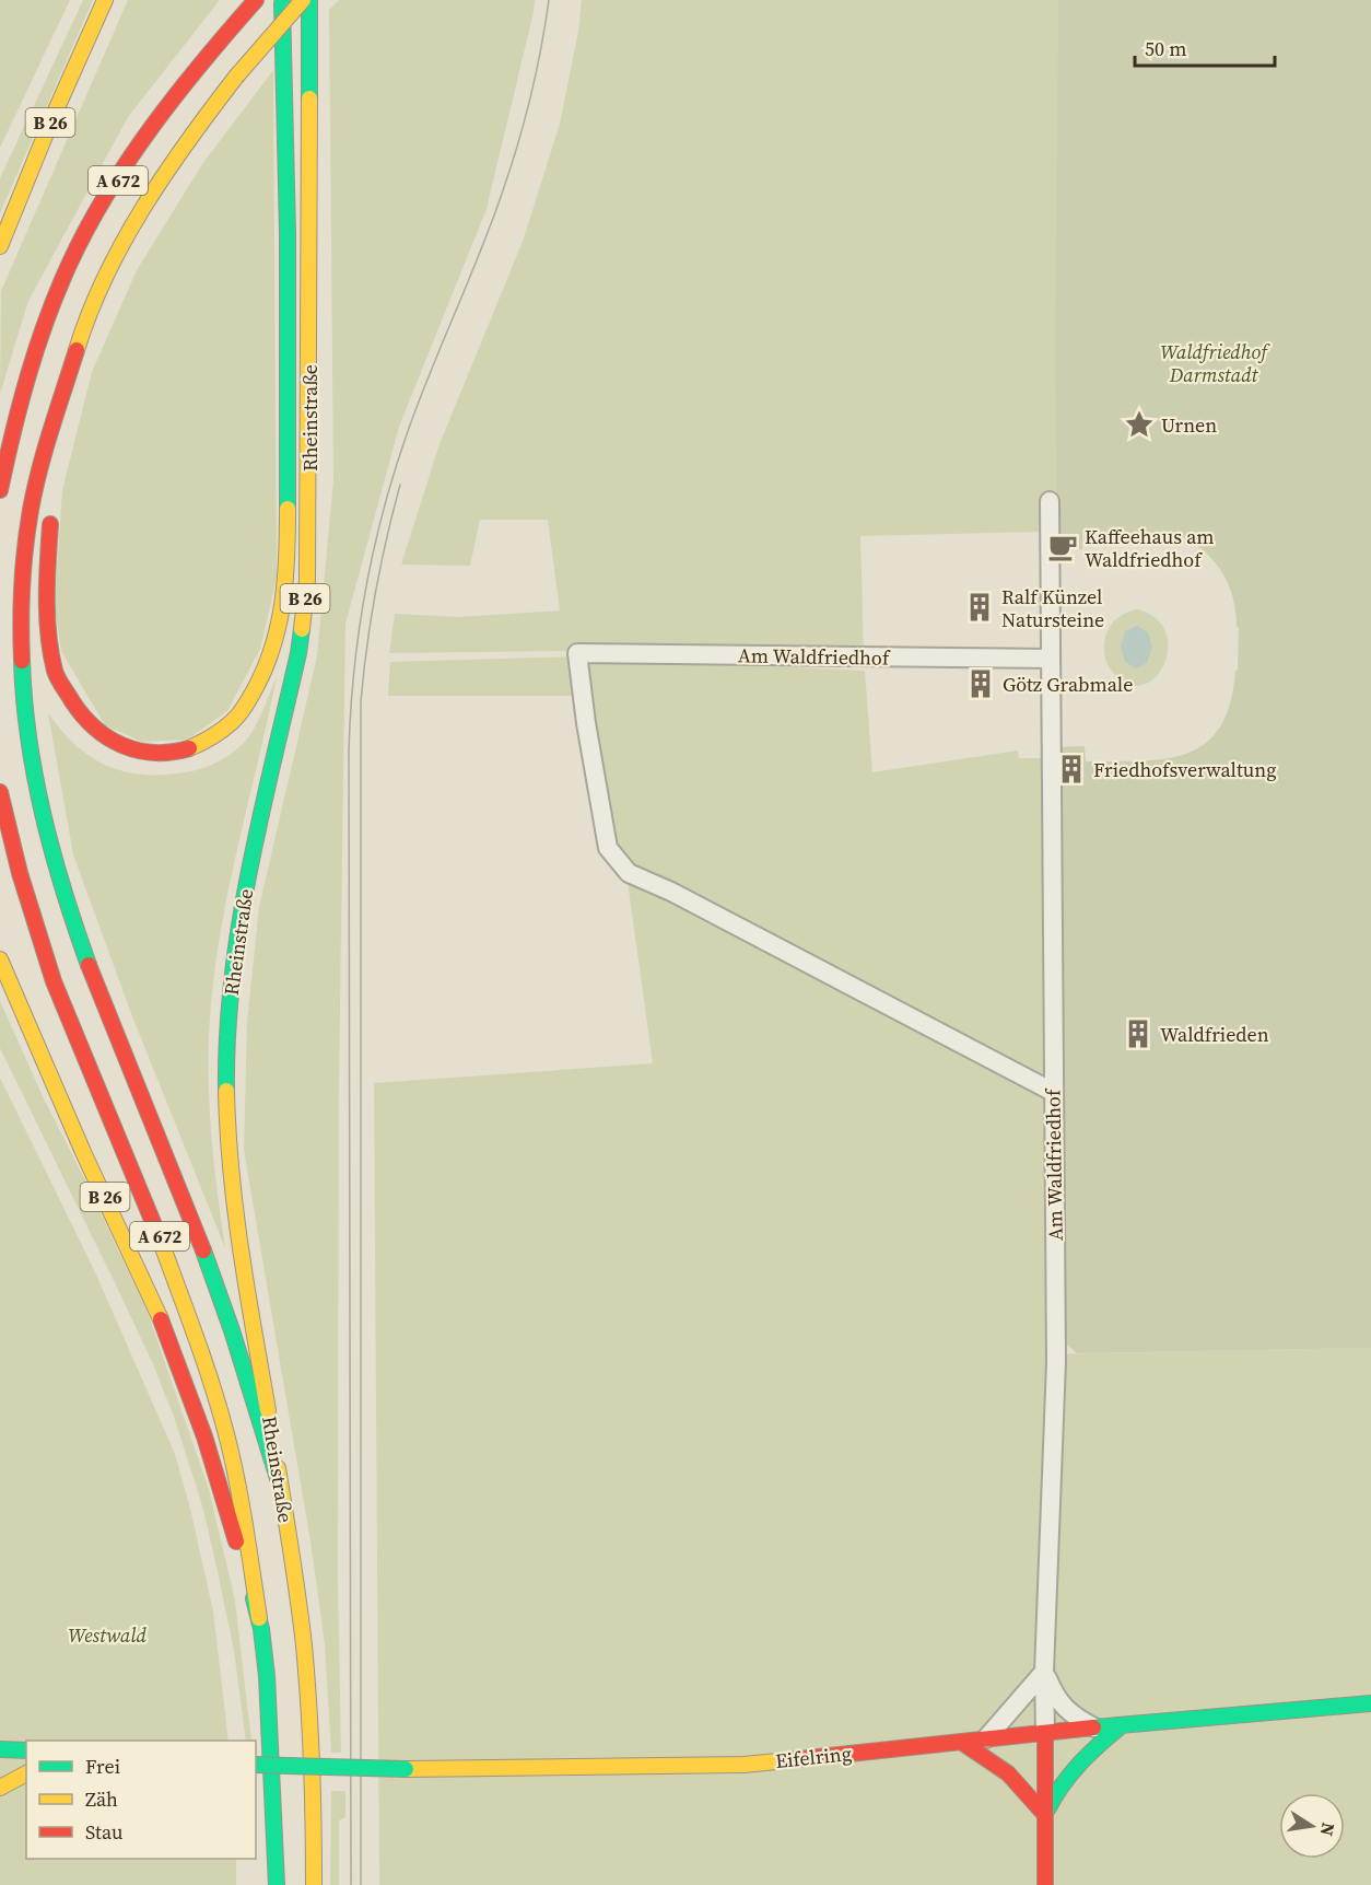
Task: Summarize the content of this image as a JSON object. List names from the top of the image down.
{
  "streets": {
    "main road": [
      "B 26",
      "A 672",
      "Rheinstraße",
      "Eifelring"
    ],
    "street": ["Am Waldfriedhof"]
  },
  "crossings": [
    ["B 26", "A 672"],
    ["A 672", "Rheinstraße"],
    ["Am Waldfriedhof", "Eifelring"]
  ],
  "parks": ["Waldfriedhof Darmstadt", "Westwald"],
  "places": {
    "place": ["Urnen"],
    "cafe": ["Kaffeehaus am Waldfriedhof"],
    "building": [
      "Ralf Künzel Natursteine",
      "Götz Grabmale",
      "Friedhofsverwaltung",
      "Waldfrieden"
    ]
  },
  "legend": ["Frei", "Zäh", "Stau"],
  "scale_bar": "50 m",
  "north": "right"
}
